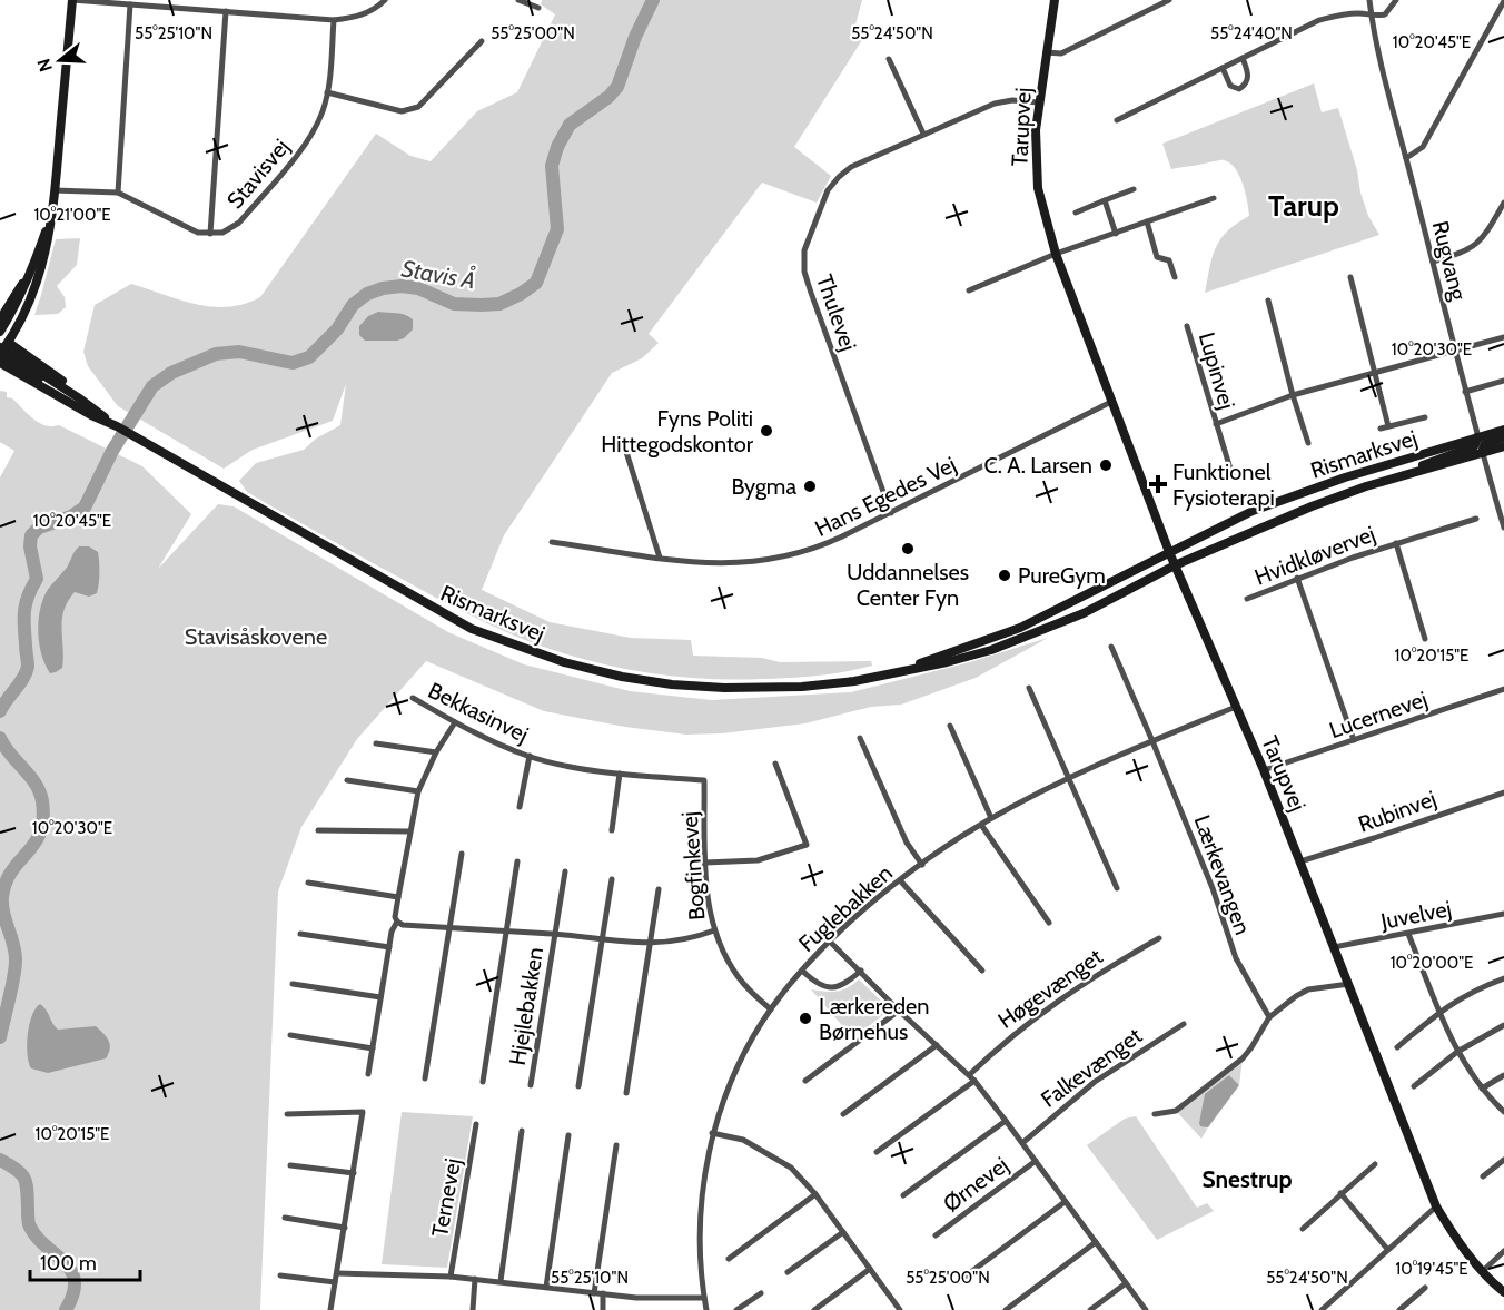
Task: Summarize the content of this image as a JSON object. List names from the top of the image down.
{
  "streets": {
    "main road": ["Tarupvej", "Rismarksvej"],
    "street": [
      "Stavisvej",
      "Rugvang",
      "Thulevej",
      "Lupinvej",
      "Hans Egedes Vej",
      "Hvidkløvervej",
      "Bekkasinvej",
      "Lucernevej",
      "Rubinvej",
      "Bogfinkevej",
      "Lærkevangen",
      "Fuglebakken",
      "Juvelvej",
      "Høgevænget",
      "Hjejlebakken",
      "Falkevænget",
      "Ørnevej",
      "Ternevej"
    ]
  },
  "crossings": [
    ["Tarupvej", "Thulevej"],
    ["Tarupvej", "Rismarksvej"],
    ["Tarupvej", "Hans Egedes Vej"],
    ["Tarupvej", "Lucernevej"],
    ["Tarupvej", "Rubinvej"],
    ["Tarupvej", "Fuglebakken"],
    ["Tarupvej", "Juvelvej"],
    ["Rugvang", "Lupinvej"],
    ["Rugvang", "Rismarksvej"],
    ["Thulevej", "Hans Egedes Vej"],
    ["Bekkasinvej", "Bogfinkevej"],
    ["Bogfinkevej", "Fuglebakken"],
    ["Bogfinkevej", "Hjejlebakken"],
    ["Lærkevangen", "Fuglebakken"],
    ["Fuglebakken", "Ørnevej"],
    ["Høgevænget", "Ørnevej"],
    ["Falkevænget", "Ørnevej"]
  ],
  "districts": ["Tarup", "Snestrup"],
  "water": ["Stavis Å"],
  "parks": ["Stavisåskovene"],
  "places": {
    "other": [
      "Fyns Politi Hittegodskontor",
      "C. A. Larsen",
      "Bygma",
      "Uddannelses Center Fyn",
      "PureGym",
      "Lærkereden Børnehus"
    ],
    "health": ["Funktionel Fysioterapi"]
  },
  "scale_bar": "100 m",
  "north": "left",
  "coordinates": [
    "55°25'10\"N",
    "55°25'00\"N",
    "55°24'50\"N",
    "55°24'40\"N",
    "10°20'45\"E",
    "10°21'00\"E",
    "10°20'30\"E",
    "10°20'15\"E",
    "10°20'00\"E",
    "10°19'45\"E"
  ]
}
